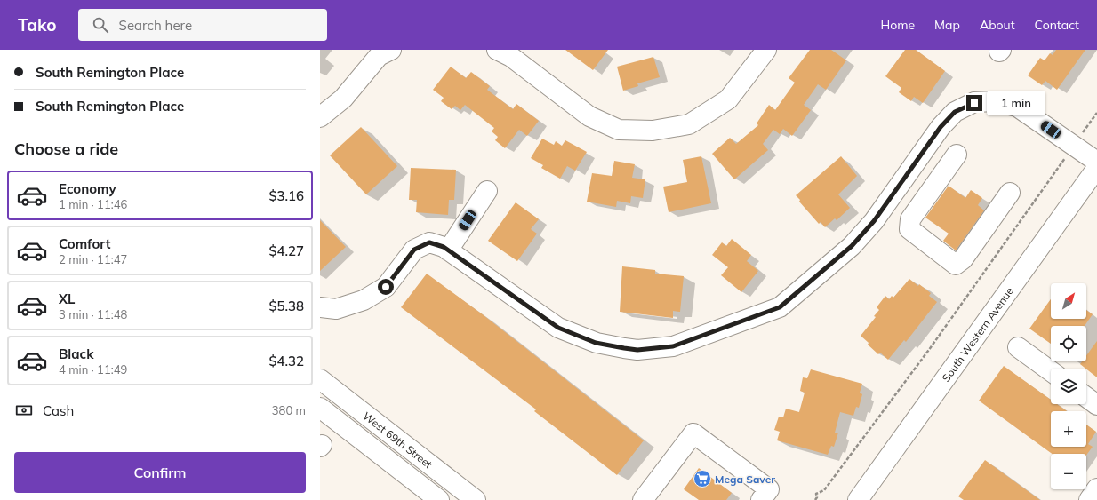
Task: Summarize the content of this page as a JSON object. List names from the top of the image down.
{
  "streets": {
    "street": ["South Western Avenue", "West 69th Street"]
  },
  "places": {
    "supermarket": ["Mega Saver"]
  },
  "north": "top right",
  "page": {
    "header": "Tako",
    "search": "Search here",
    "nav": [
      "Home",
      "Map",
      "About",
      "Contact"
    ],
    "banner": ["South Remington Place", "South Remington Place"],
    "bubble": "1 min",
    "heading": "Choose a ride",
    "list": [
      {
        "name": "Economy",
        "note": "1 min · 11:46",
        "value": "$3.16"
      },
      {
        "name": "Comfort",
        "note": "2 min · 11:47",
        "value": "$4.27"
      },
      {
        "name": "XL",
        "note": "3 min · 11:48",
        "value": "$5.38"
      },
      {
        "name": "Black",
        "note": "4 min · 11:49",
        "value": "$4.32"
      }
    ],
    "map_buttons": ["+", "−"],
    "pay": ["Cash", "380 m"],
    "buttons": "Confirm"
  }
}
